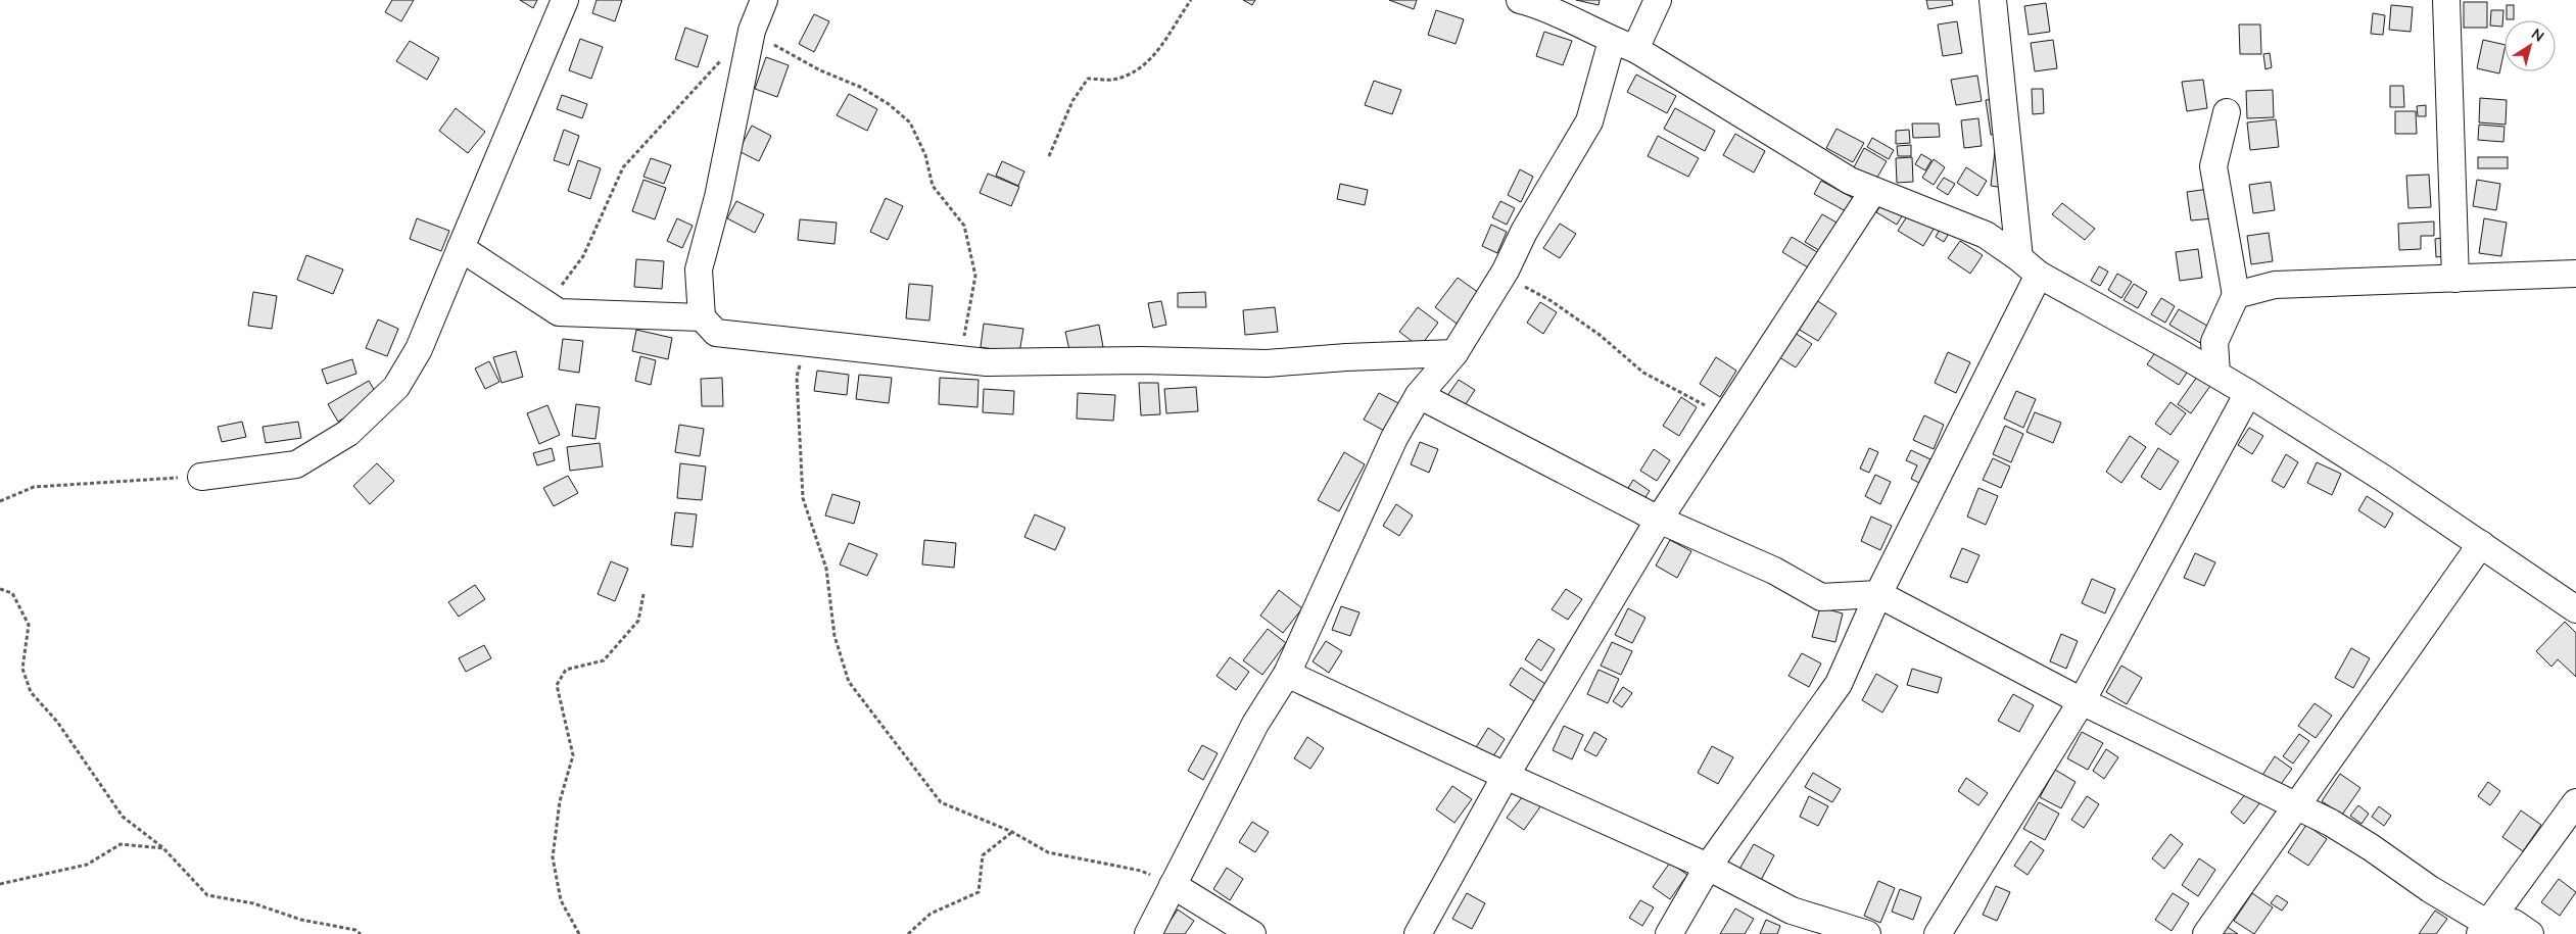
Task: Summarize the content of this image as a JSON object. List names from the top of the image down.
{
  "north": "top right"
}
